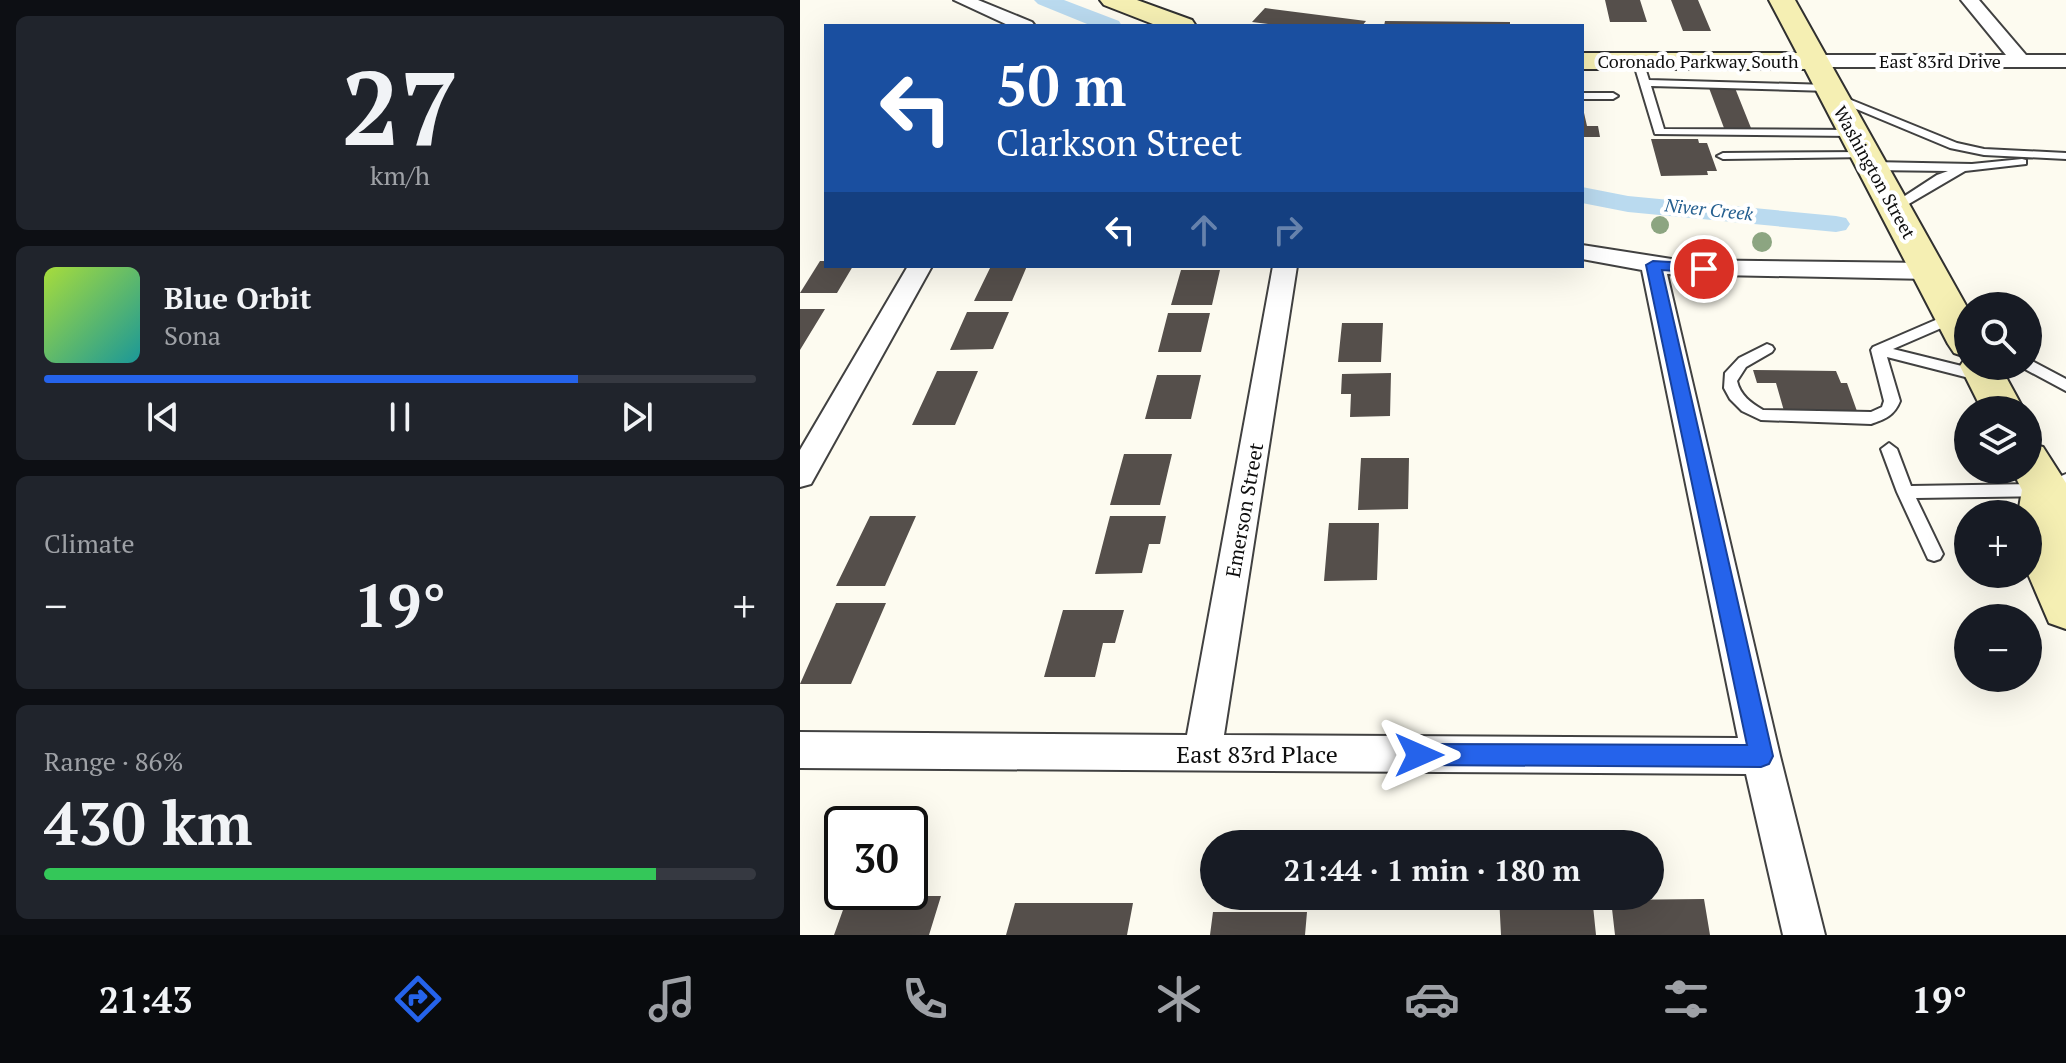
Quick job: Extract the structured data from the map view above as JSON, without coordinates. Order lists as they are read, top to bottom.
{
  "streets": {
    "main road": ["Coronado Parkway South", "Washington Street"],
    "street": ["East 83rd Drive", "Emerson Street", "East 83rd Place"]
  },
  "crossings": [
    ["Coronado Parkway South", "East 83rd Drive"],
    ["Coronado Parkway South", "Washington Street"],
    ["East 83rd Drive", "Washington Street"],
    ["Emerson Street", "East 83rd Place"]
  ],
  "water": ["Niver Creek"],
  "page": {
    "tile": [
      ["27", "km/h"],
      "Climate",
      ["Range · 86%", "430 km"]
    ],
    "turn": ["50 m", "Clarkson Street"],
    "song": ["Blue Orbit", "Sona"],
    "map_buttons": ["+", "−"],
    "heat": ["−", "19°", "+"],
    "limit": "30",
    "trip": "21:44 · 1 min · 180 m",
    "tabs": ["21:43", "19°"]
  }
}
